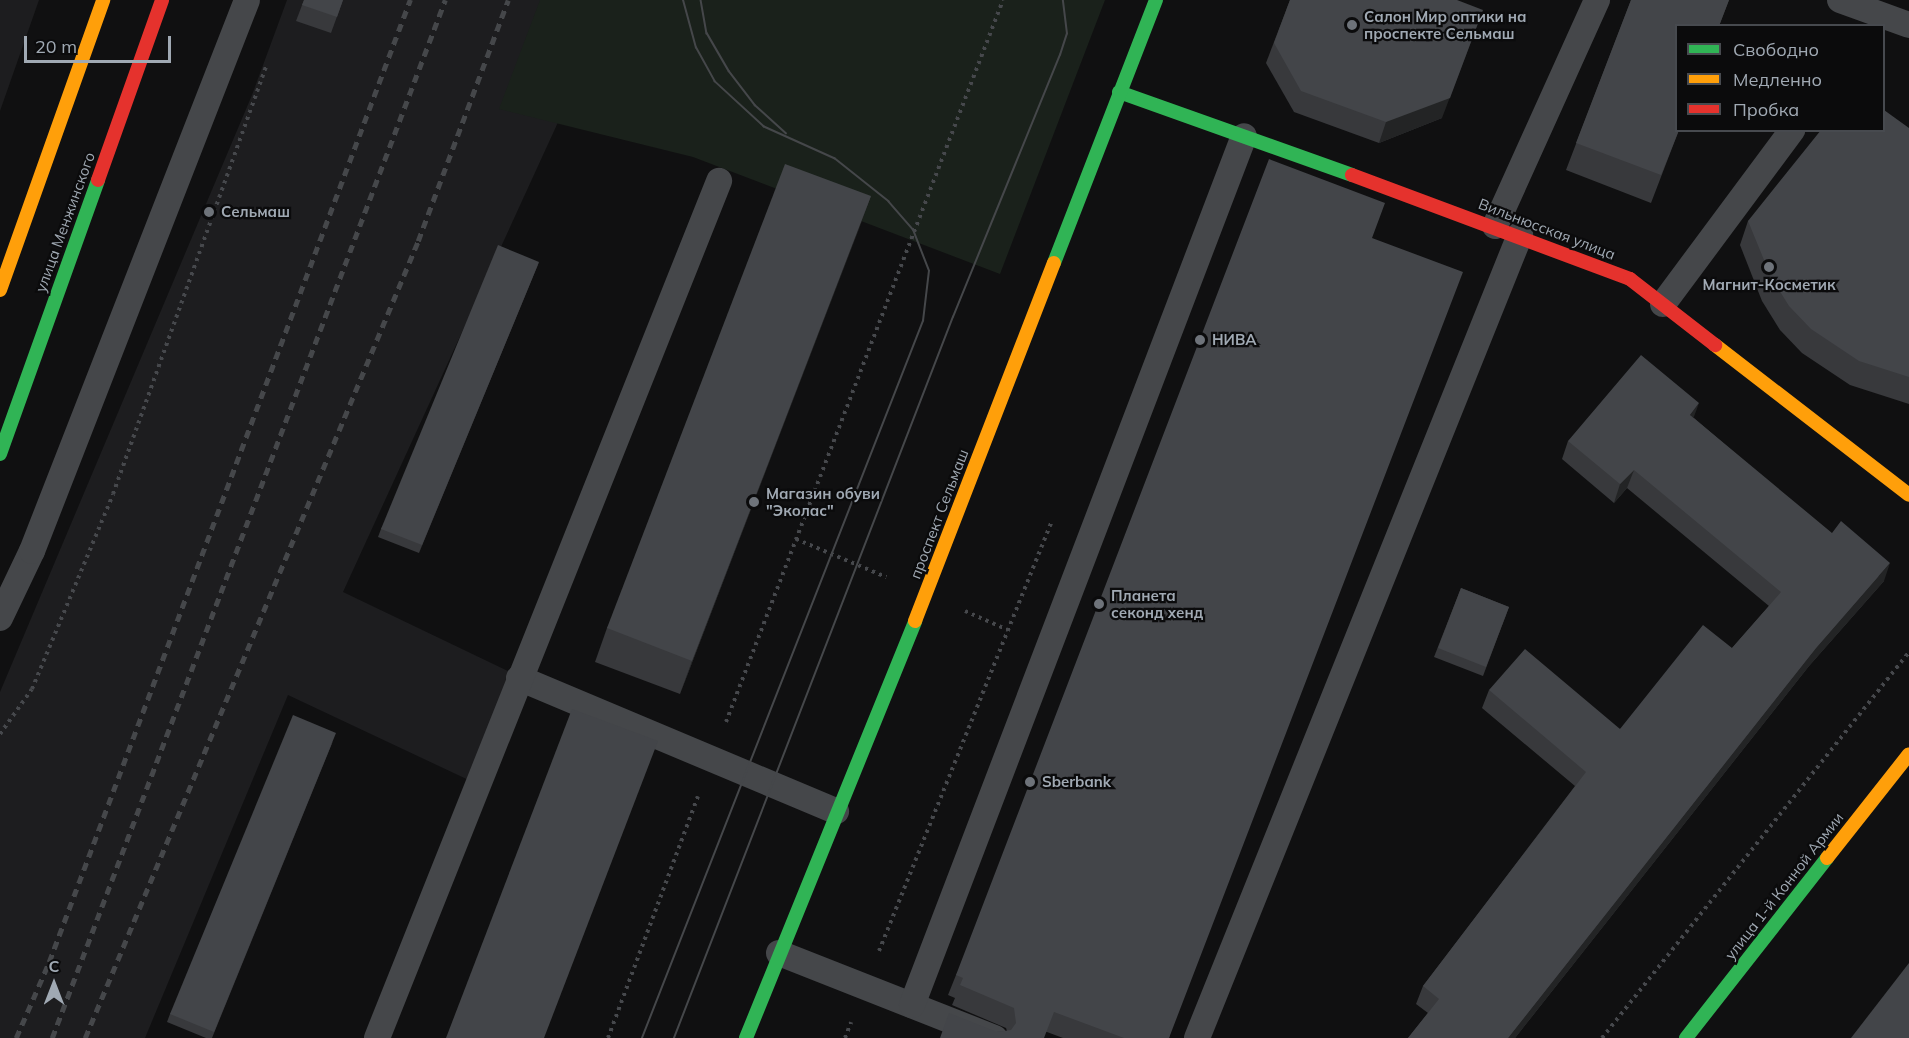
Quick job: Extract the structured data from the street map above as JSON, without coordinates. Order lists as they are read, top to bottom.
{
  "streets": {
    "main road": [
      "улица Менжинского",
      "Вильнюсская улица",
      "проспект Сельмаш",
      "улица 1-й Конной Армии"
    ]
  },
  "crossings": [
    ["Вильнюсская улица", "проспект Сельмаш"]
  ],
  "places": [
    "Салон Мир оптики на проспекте Сельмаш",
    "Сельмаш",
    "Магнит-Косметик",
    "НИВА",
    "Магазин обуви \"Эколас\"",
    "Планета секонд хенд",
    "Sberbank"
  ],
  "legend": ["Свободно", "Медленно", "Пробка"],
  "scale_bar": "20 m",
  "north": "top"
}
